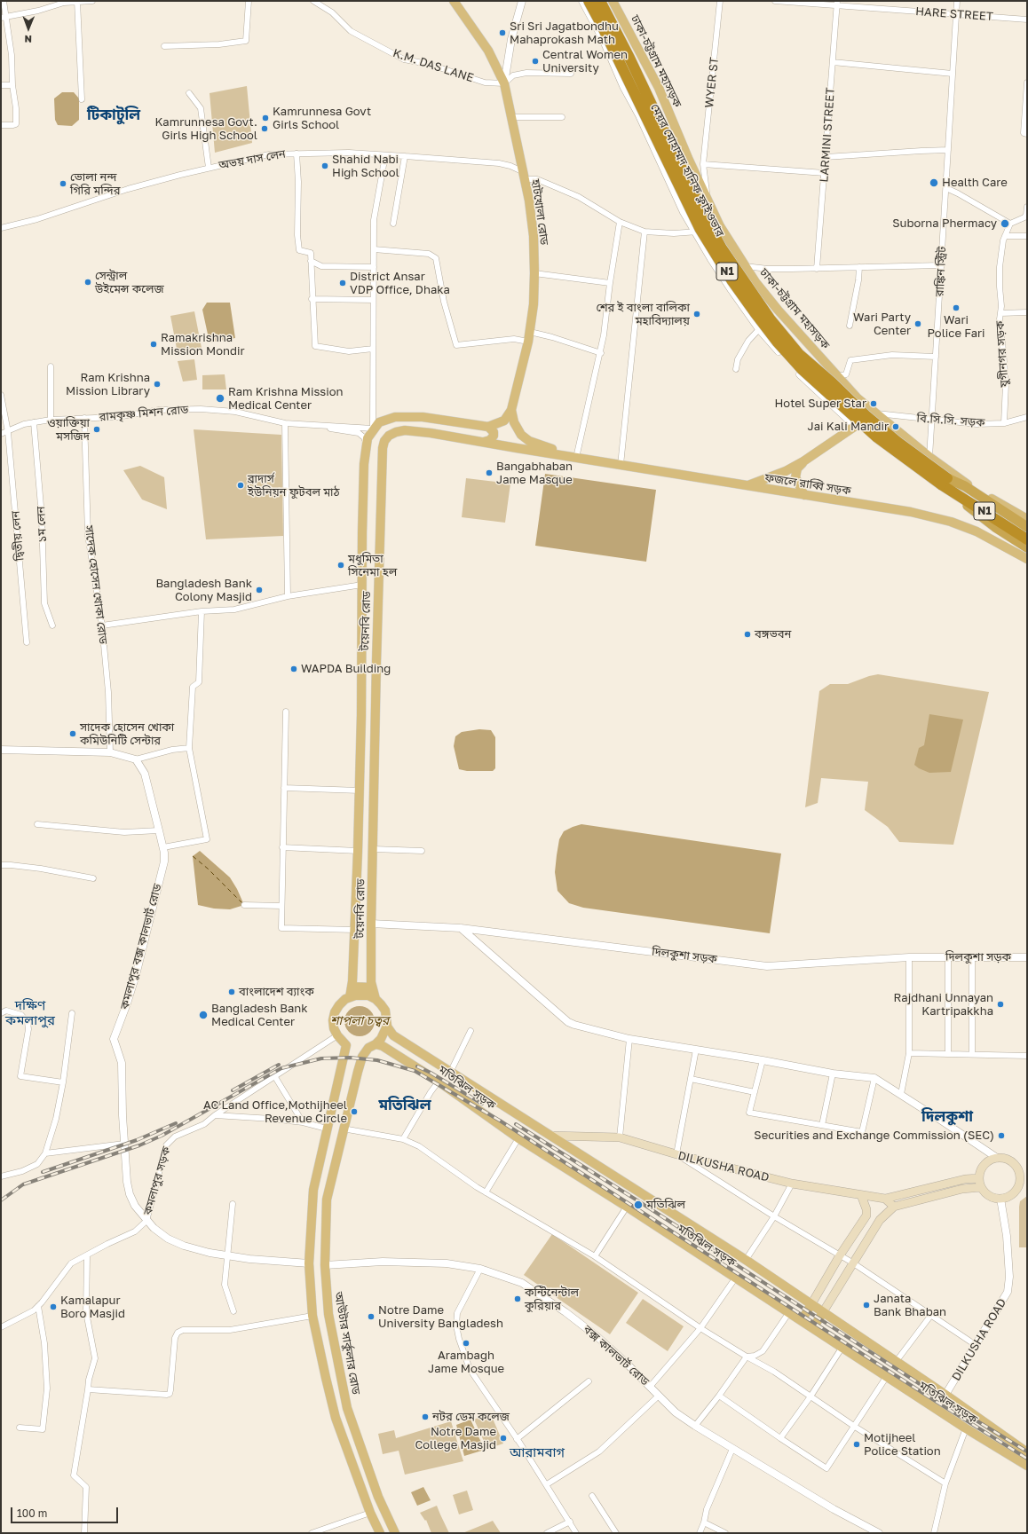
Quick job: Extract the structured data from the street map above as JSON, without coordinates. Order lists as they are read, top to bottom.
{
  "streets": {
    "highway": ["মেয়র মোহাম্মদ হানিফ ফ্লাইওভার", "N1"],
    "main road": [
      "ঢাকা-চট্টগ্রাম মহাসড়ক",
      "হাটখোলা রোড",
      "ফজলে রাব্বি সড়ক",
      "টয়েনবি রোড",
      "মতিঝিল সড়ক",
      "DILKUSHA ROAD",
      "আউটার সার্কুলার রোড"
    ],
    "street": [
      "HARE STREET",
      "K.M. DAS LANE",
      "WYER ST",
      "LARMINI STREET",
      "অভয় দাস লেন",
      "রাঙ্কিন স্ট্রিট",
      "যুগীনগর সড়ক",
      "রামকৃষ্ণ মিশন রোড",
      "বি.সি.সি. সড়ক",
      "১ম লেন",
      "দ্বিতীয় লেন",
      "সাদেক হোসেন খোকা রোড",
      "কমলাপুর বক্স কালভার্ট রোড",
      "দিলকুশা সড়ক",
      "কমলাপুর সড়ক",
      "বক্স কালভার্ট রোড"
    ]
  },
  "crossings": [
    ["HARE STREET", "LARMINI STREET"],
    ["HARE STREET", "রাঙ্কিন স্ট্রিট"],
    ["ঢাকা-চট্টগ্রাম মহাসড়ক", "WYER ST"],
    ["ঢাকা-চট্টগ্রাম মহাসড়ক", "অভয় দাস লেন"],
    ["ঢাকা-চট্টগ্রাম মহাসড়ক", "রাঙ্কিন স্ট্রিট"],
    ["ঢাকা-চট্টগ্রাম মহাসড়ক", "বি.সি.সি. সড়ক"],
    ["K.M. DAS LANE", "হাটখোলা রোড"],
    ["অভয় দাস লেন", "হাটখোলা রোড"],
    ["রাঙ্কিন স্ট্রিট", "বি.সি.সি. সড়ক"],
    ["যুগীনগর সড়ক", "বি.সি.সি. সড়ক"],
    ["রামকৃষ্ণ মিশন রোড", "১ম লেন"],
    ["রামকৃষ্ণ মিশন রোড", "দ্বিতীয় লেন"],
    ["রামকৃষ্ণ মিশন রোড", "সাদেক হোসেন খোকা রোড"],
    ["রামকৃষ্ণ মিশন রোড", "টয়েনবি রোড"],
    ["ফজলে রাব্বি সড়ক", "টয়েনবি রোড"],
    ["টয়েনবি রোড", "দিলকুশা সড়ক"],
    ["কমলাপুর বক্স কালভার্ট রোড", "কমলাপুর সড়ক"],
    ["মতিঝিল সড়ক", "DILKUSHA ROAD"],
    ["মতিঝিল সড়ক", "আউটার সার্কুলার রোড"],
    ["আউটার সার্কুলার রোড", "বক্স কালভার্ট রোড"]
  ],
  "districts": [
    "টিকাটুলি",
    "দক্ষিণ কমলাপুর",
    "মতিঝিল",
    "দিলকুশা",
    "আরামবাগ"
  ],
  "water": ["শাপলা চত্বর"],
  "places": [
    "Sri Sri Jagatbondhu Mahaprokash Math",
    "Central Women University",
    "Kamrunnesa Govt Girls School",
    "Kamrunnesa Govt. Girls High School",
    "Shahid Nabi High School",
    "Health Care",
    "ভোলা নন্দ গিরি মন্দির",
    "Suborna Phermacy",
    "সেন্ট্রাল উইমেন্স কলেজ",
    "District Ansar VDP Office, Dhaka",
    "Wari Police Fari",
    "শের ই বাংলা বালিকা মহাবিদ্যালয়",
    "Wari Party Center",
    "Ramakrishna Mission Mondir",
    "Ram Krishna Mission Library",
    "Ram Krishna Mission Medical Center",
    "Hotel Super Star",
    "Jai Kali Mandir",
    "ওয়াক্তিয়া মসজিদ",
    "Bangabhaban Jame Masque",
    "ব্রাদার্স ইউনিয়ন ফুটবল মাঠ",
    "মধুমিতা সিনেমা হল",
    "Bangladesh Bank Colony Masjid",
    "বঙ্গভবন",
    "WAPDA Building",
    "সাদেক হোসেন খোকা কমিউনিটি সেন্টার",
    "বাংলাদেশ ব্যাংক",
    "Rajdhani Unnayan Kartripakkha",
    "Bangladesh Bank Medical Center",
    "AC Land Office,Mothijheel Revenue Circle",
    "Securities and Exchange Commission (SEC)",
    "মতিঝিল",
    "কন্টিনেন্টাল কুরিয়ার",
    "Janata Bank Bhaban",
    "Kamalapur Boro Masjid",
    "Notre Dame University Bangladesh",
    "Arambagh Jame Mosque",
    "নটর ডেম কলেজ",
    "Notre Dame College Masjid",
    "Motijheel Police Station"
  ],
  "scale_bar": "100 m",
  "north": "bottom"
}
